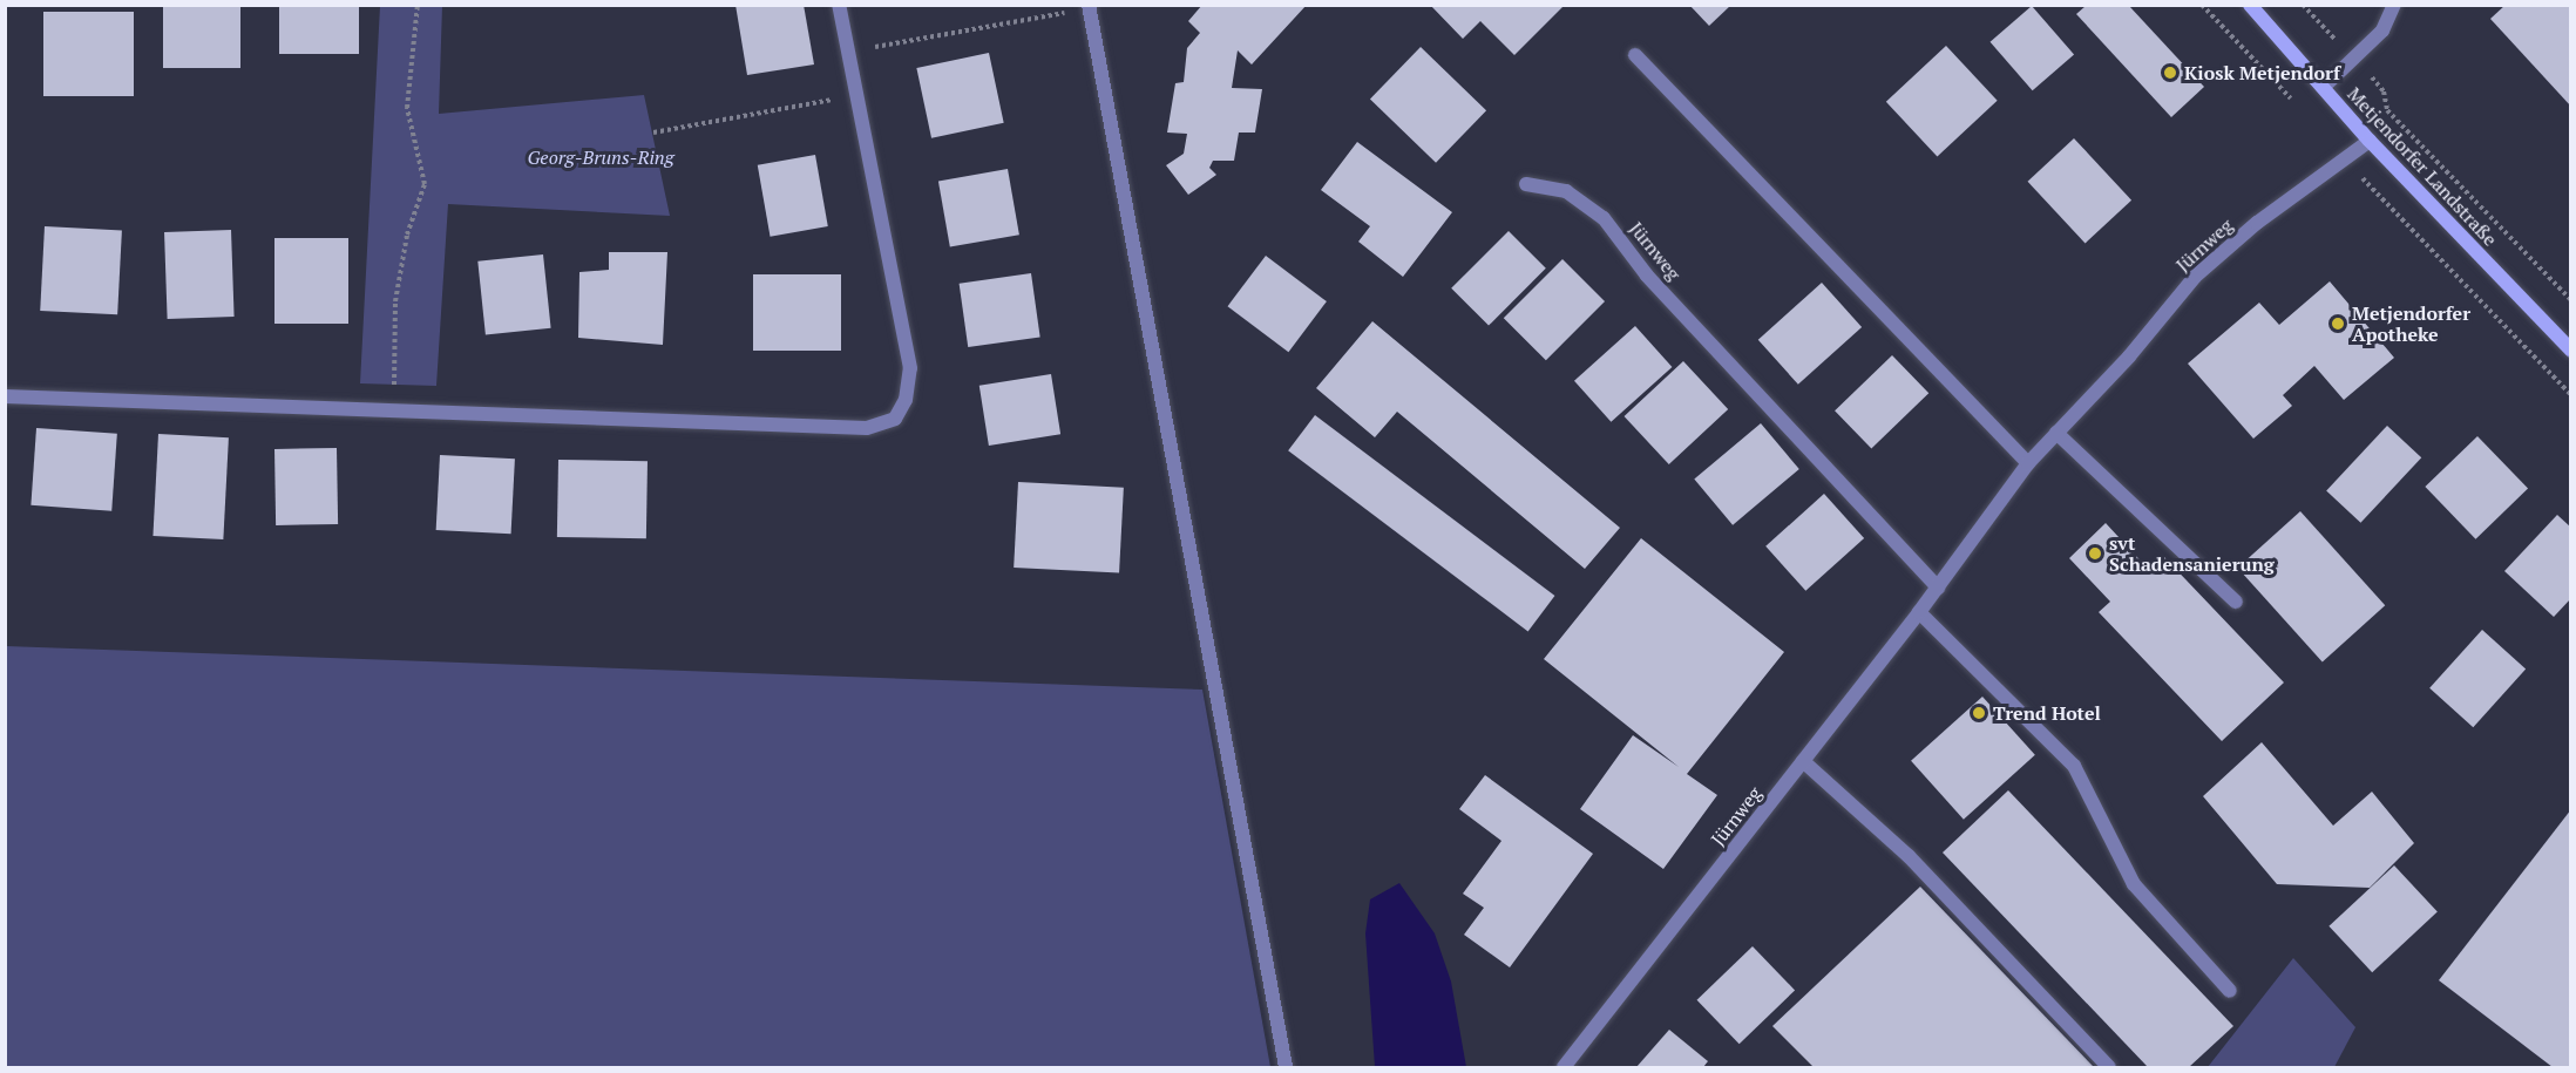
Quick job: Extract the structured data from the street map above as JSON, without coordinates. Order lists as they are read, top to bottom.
{
  "streets": {
    "main road": ["Metjendorfer Landstraße"],
    "street": ["Jürnweg"]
  },
  "crossings": [
    ["Metjendorfer Landstraße", "Jürnweg"]
  ],
  "parks": ["Georg-Bruns-Ring"],
  "places": [
    "Kiosk Metjendorf",
    "Metjendorfer Apotheke",
    "svt Schadensanierung",
    "Trend Hotel"
  ]
}
